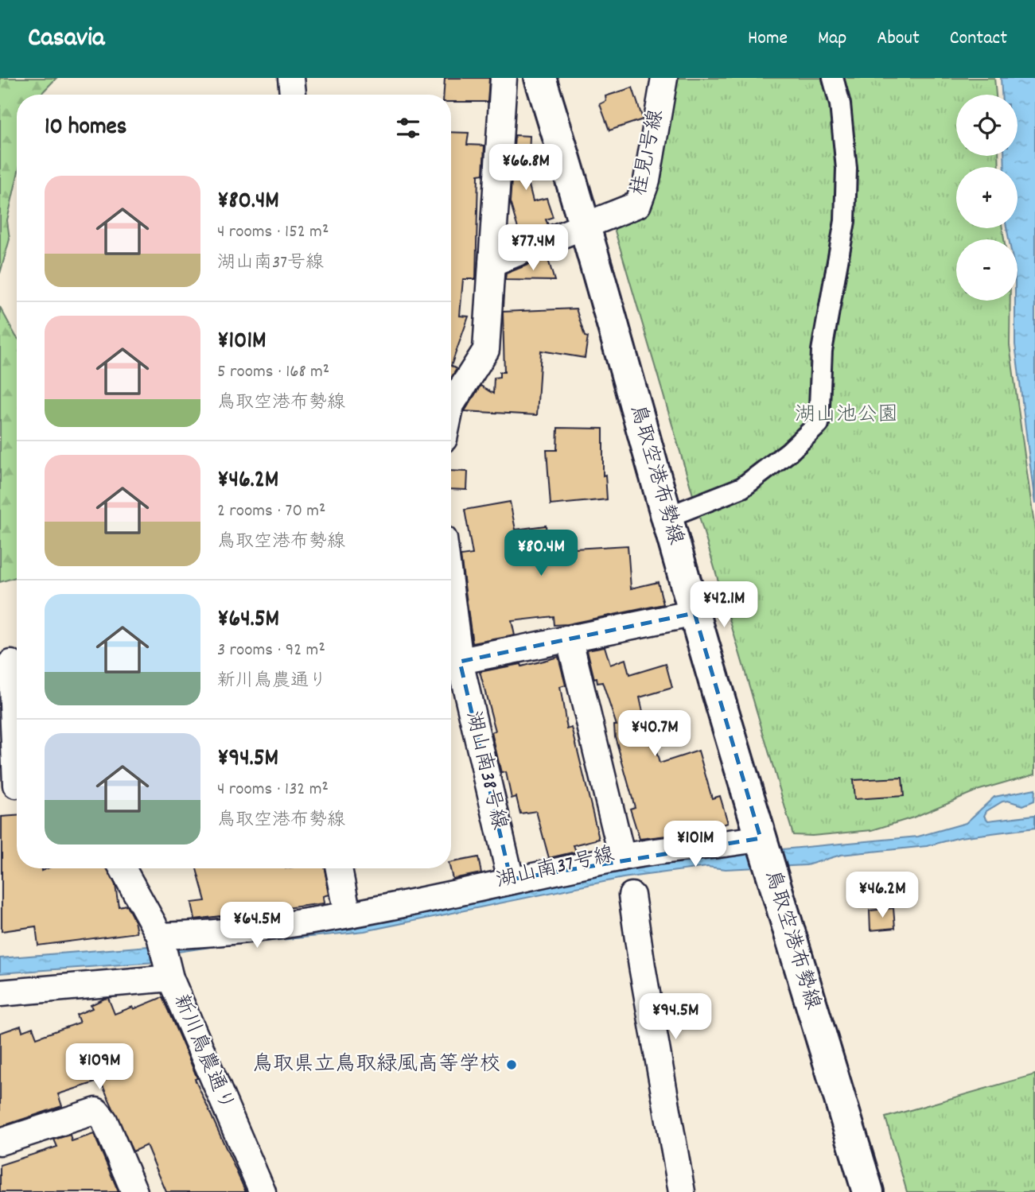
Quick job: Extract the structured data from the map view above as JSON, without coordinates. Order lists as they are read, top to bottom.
{
  "streets": {
    "main road": ["鳥取空港布勢線"],
    "street": [
      "桂見1号線",
      "湖山南38号線",
      "湖山南37号線",
      "新川鳥農通り"
    ]
  },
  "crossings": [
    ["桂見1号線", "鳥取空港布勢線"],
    ["湖山南38号線", "湖山南37号線"]
  ],
  "parks": ["湖山池公園"],
  "places": ["鳥取県立鳥取緑風高等学校"],
  "page": {
    "header": "Casavia",
    "nav": [
      "Home",
      "Map",
      "About",
      "Contact"
    ],
    "map_buttons": ["+", "−"],
    "heading": "10 homes",
    "price": [
      "¥66.8M",
      "¥77.4M",
      "¥80.4M",
      "¥42.1M",
      "¥40.7M",
      "¥101M",
      "¥46.2M",
      "¥64.5M",
      "¥94.5M",
      "¥109M"
    ],
    "list": [
      {
        "name": "¥80.4M",
        "note": "4 rooms · 152 m² · 湖山南37号線"
      },
      {
        "name": "¥101M",
        "note": "5 rooms · 168 m² · 鳥取空港布勢線"
      },
      {
        "name": "¥46.2M",
        "note": "2 rooms · 70 m² · 鳥取空港布勢線"
      },
      {
        "name": "¥64.5M",
        "note": "3 rooms · 92 m² · 新川鳥農通り"
      },
      {
        "name": "¥94.5M",
        "note": "4 rooms · 132 m² · 鳥取空港布勢線"
      }
    ]
  }
}
